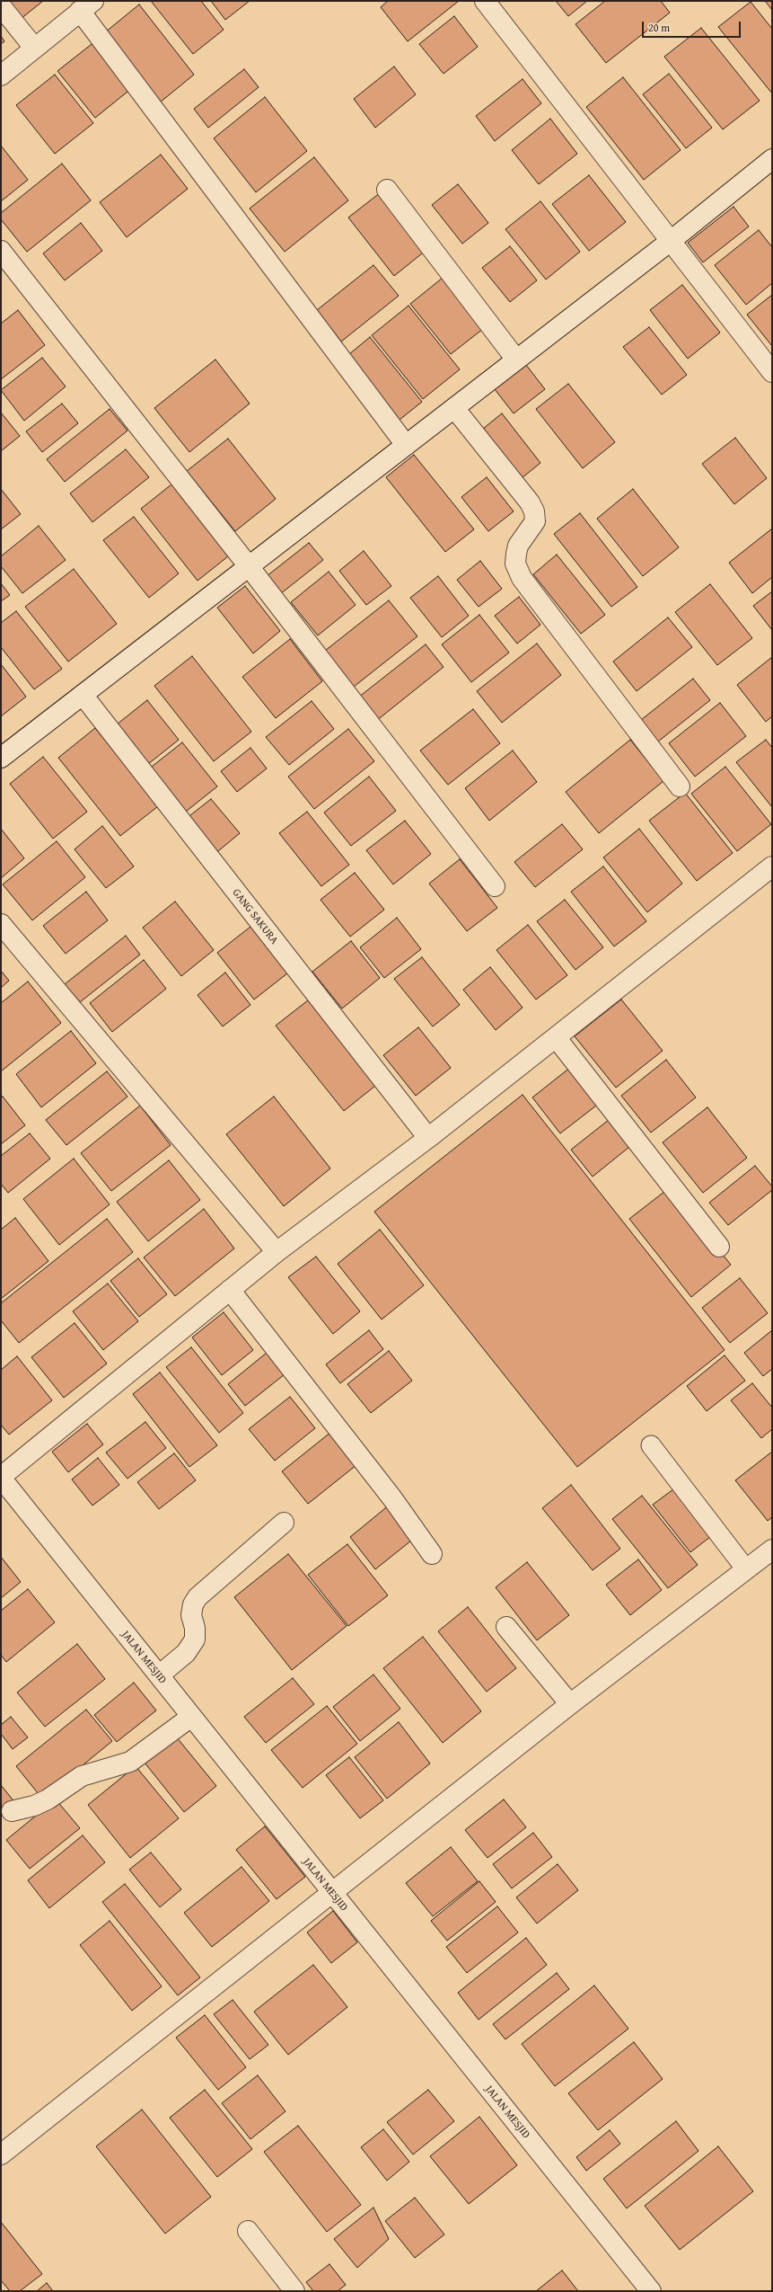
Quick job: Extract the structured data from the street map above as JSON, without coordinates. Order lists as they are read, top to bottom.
{
  "streets": {
    "street": ["GANG SAKURA", "JALAN MESJID"]
  },
  "scale_bar": "20 m"
}
